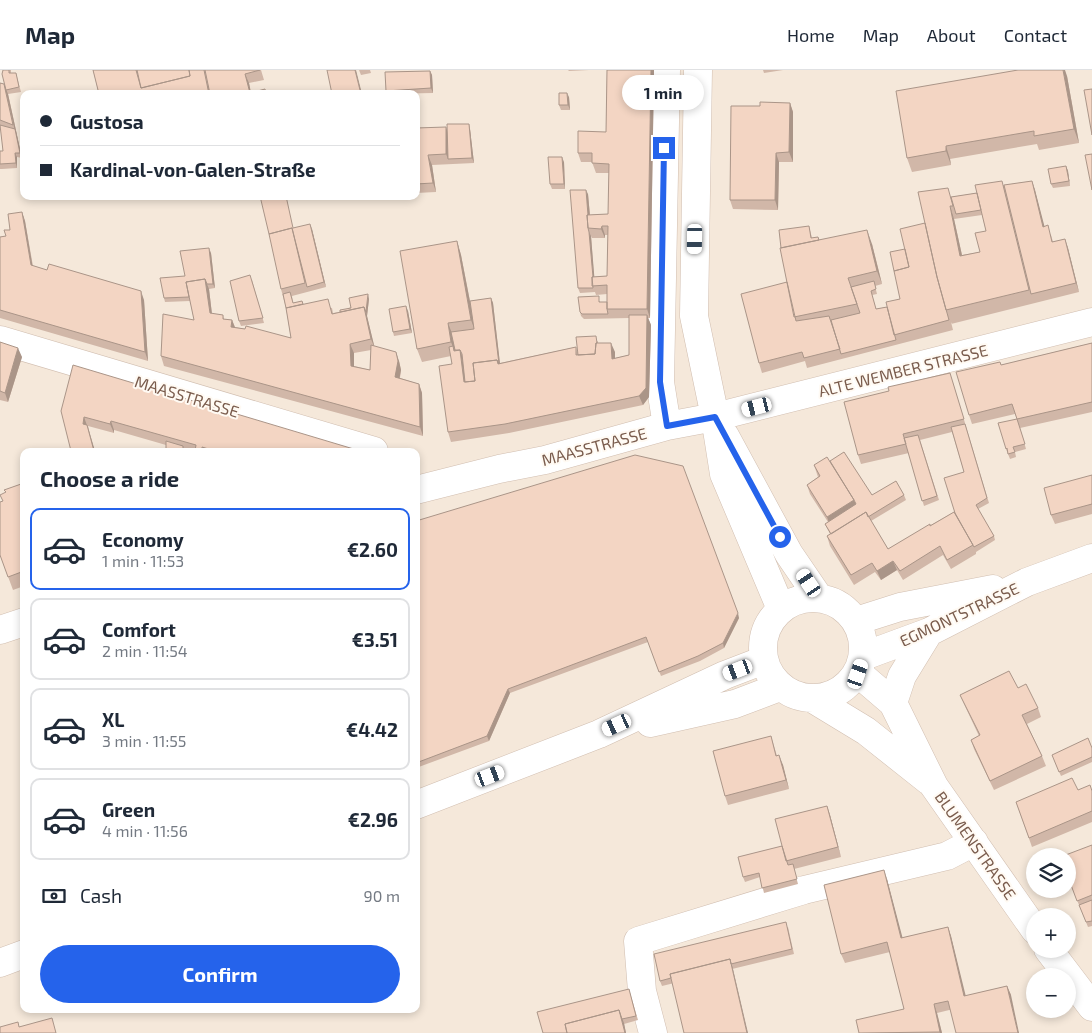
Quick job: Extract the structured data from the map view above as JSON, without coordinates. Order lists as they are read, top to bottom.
{
  "streets": {
    "street": [
      "ALTE WEMBER STRASSE",
      "MAASSTRASSE",
      "EGMONTSTRASSE",
      "BLUMENSTRASSE"
    ]
  },
  "crossings": [
    ["ALTE WEMBER STRASSE", "MAASSTRASSE"],
    ["EGMONTSTRASSE", "BLUMENSTRASSE"]
  ],
  "page": {
    "header": "Map",
    "nav": [
      "Home",
      "Map",
      "About",
      "Contact"
    ],
    "bubble": "1 min",
    "banner": ["Gustosa", "Kardinal-von-Galen-Straße"],
    "heading": "Choose a ride",
    "list": [
      {
        "name": "Economy",
        "note": "1 min · 11:53",
        "value": "€2.60"
      },
      {
        "name": "Comfort",
        "note": "2 min · 11:54",
        "value": "€3.51"
      },
      {
        "name": "XL",
        "note": "3 min · 11:55",
        "value": "€4.42"
      },
      {
        "name": "Green",
        "note": "4 min · 11:56",
        "value": "€2.96"
      }
    ],
    "map_buttons": ["+", "−"],
    "pay": ["Cash", "90 m"],
    "buttons": "Confirm"
  }
}
